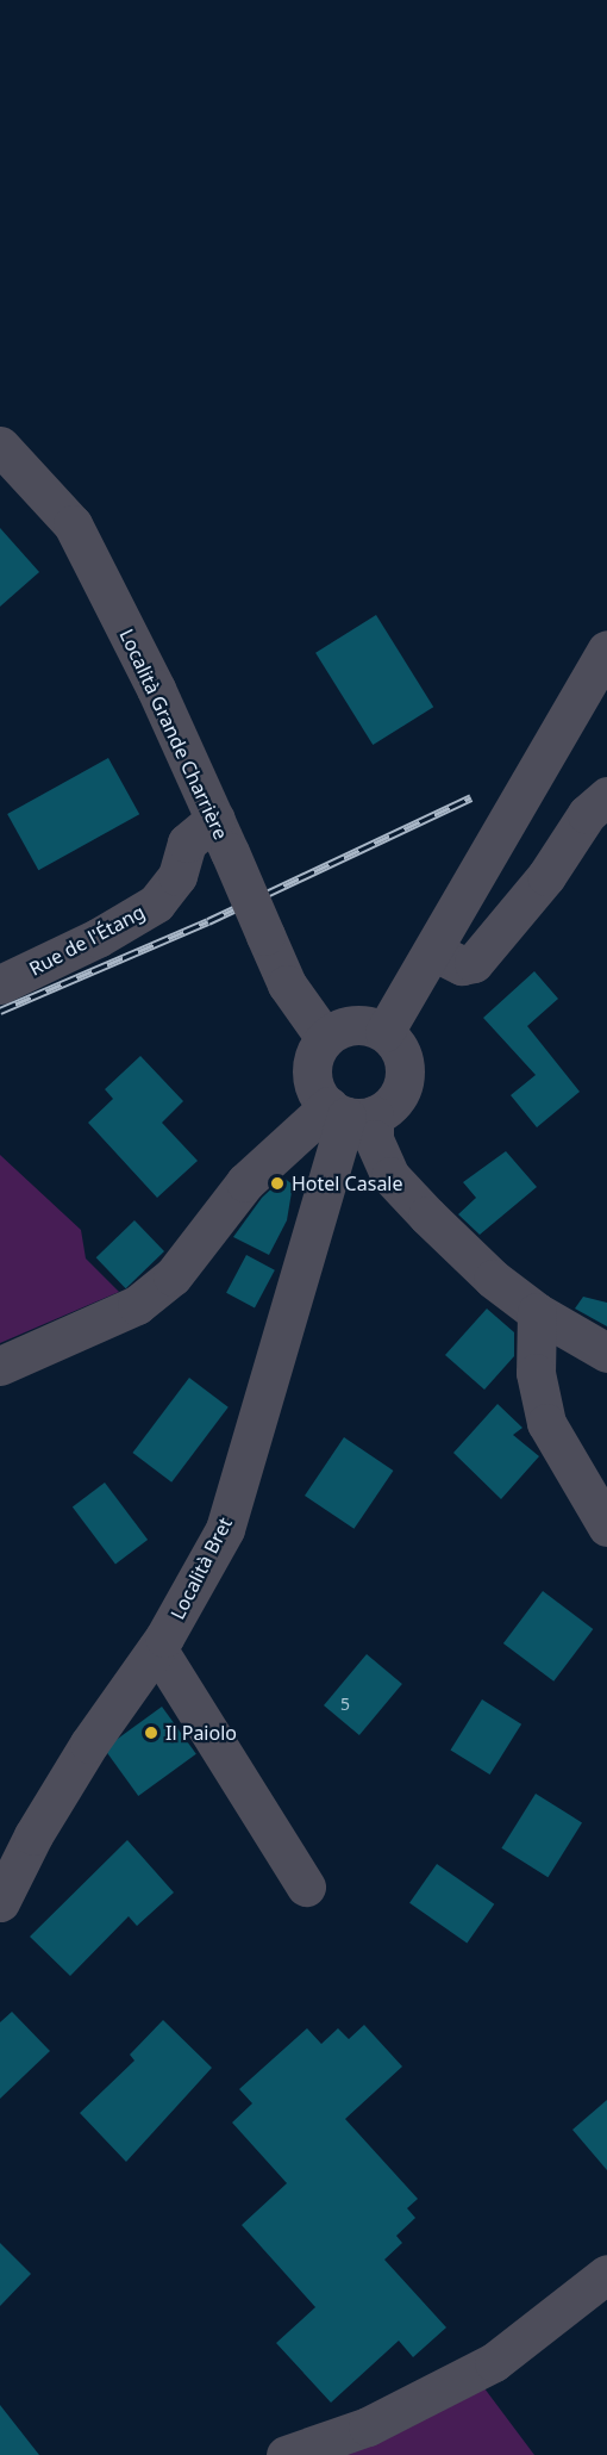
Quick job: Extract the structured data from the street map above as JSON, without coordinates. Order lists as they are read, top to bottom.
{
  "streets": {
    "street": ["Località Grande Charrière", "Rue de l'Étang", "Località Bret"]
  },
  "crossings": [
    ["Località Grande Charrière", "Rue de l'Étang"],
    ["Località Grande Charrière", "Località Bret"]
  ],
  "places": ["Hotel Casale", "Il Paiolo"],
  "house_numbers": ["5"]
}
